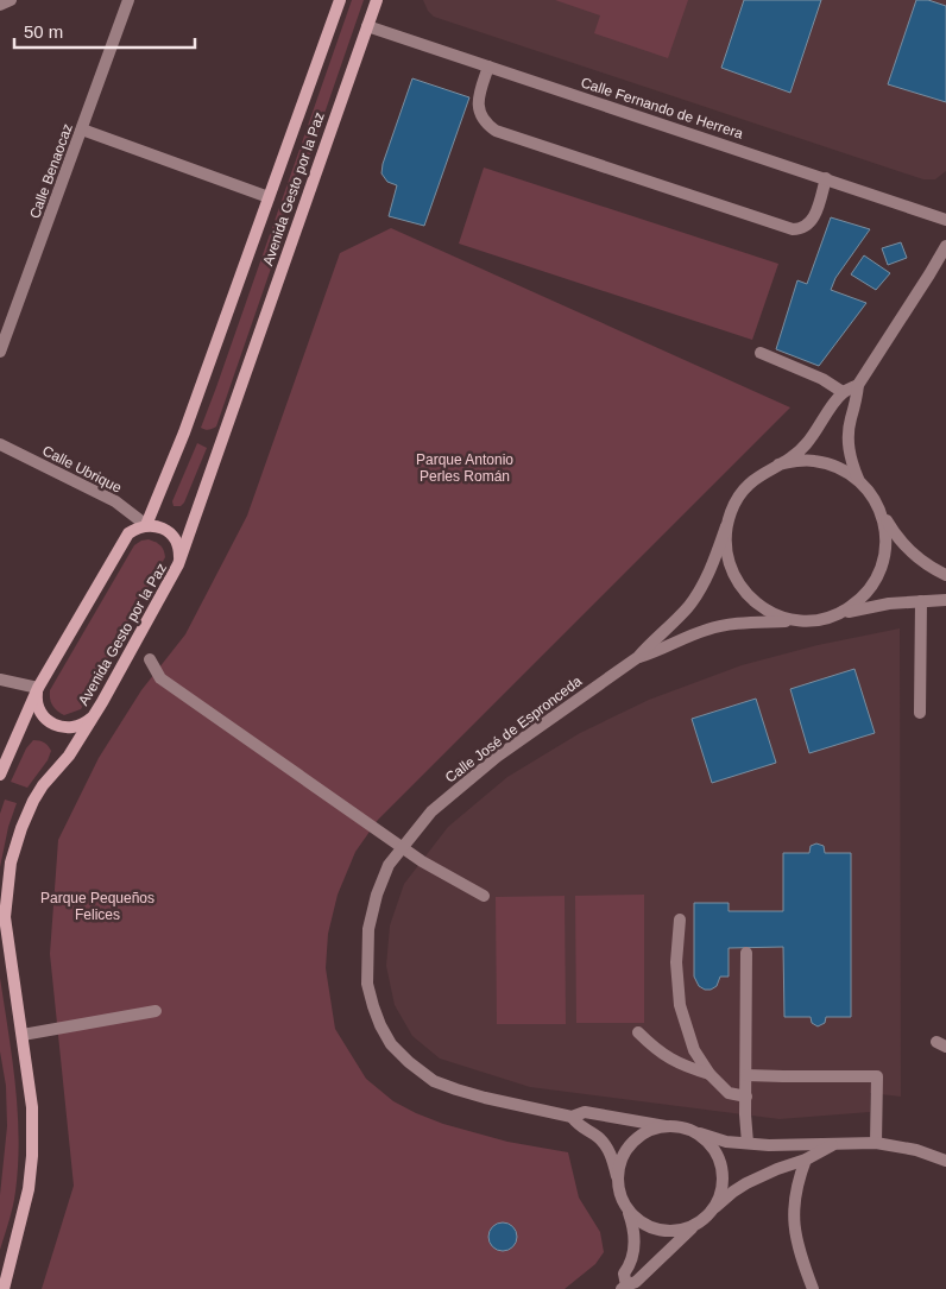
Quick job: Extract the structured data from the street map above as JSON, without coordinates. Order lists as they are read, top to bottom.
{
  "streets": {
    "main road": ["Avenida Gesto por la Paz"],
    "street": [
      "Calle Fernando de Herrera",
      "Calle Benaocaz",
      "Calle Ubrique",
      "Calle José de Espronceda"
    ]
  },
  "crossings": [
    ["Calle Fernando de Herrera", "Avenida Gesto por la Paz"],
    ["Avenida Gesto por la Paz", "Calle Ubrique"]
  ],
  "parks": ["Parque Antonio Perles Román", "Parque Pequeños Felices"],
  "scale_bar": "50 m"
}
